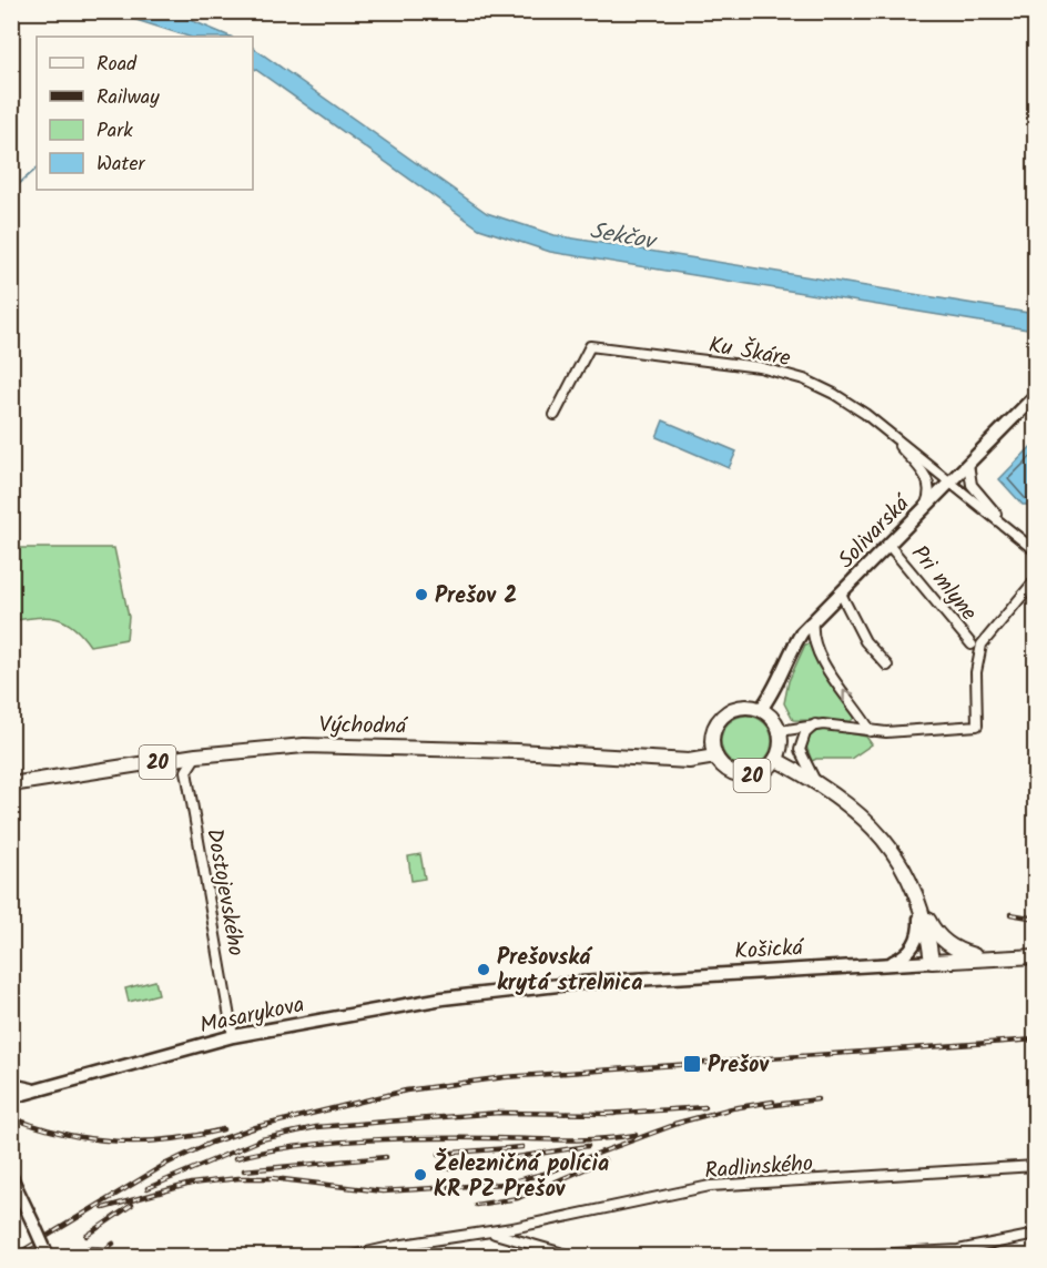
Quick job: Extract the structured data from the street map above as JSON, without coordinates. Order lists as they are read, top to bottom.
{
  "streets": {
    "main road": ["Východná", "20", "Košická"],
    "street": [
      "Ku Škáre",
      "Solivarská",
      "Pri mlyne",
      "Dostojevského",
      "Masarykova",
      "Radlinského"
    ]
  },
  "crossings": [
    ["Ku Škáre", "Solivarská"],
    ["Solivarská", "Pri mlyne"],
    ["Solivarská", "Východná"],
    ["Solivarská", "20"],
    ["Východná", "20"],
    ["20", "Košická"],
    ["Dostojevského", "Masarykova"],
    ["Košická", "Masarykova"]
  ],
  "water": ["Sekčov"],
  "places": {
    "other": ["Prešov 2", "Prešovská krytá strelnica", "Železničná polícia KR PZ Prešov"],
    "transit": ["Prešov"]
  },
  "legend": [
    "Road",
    "Railway",
    "Park",
    "Water"
  ]
}
